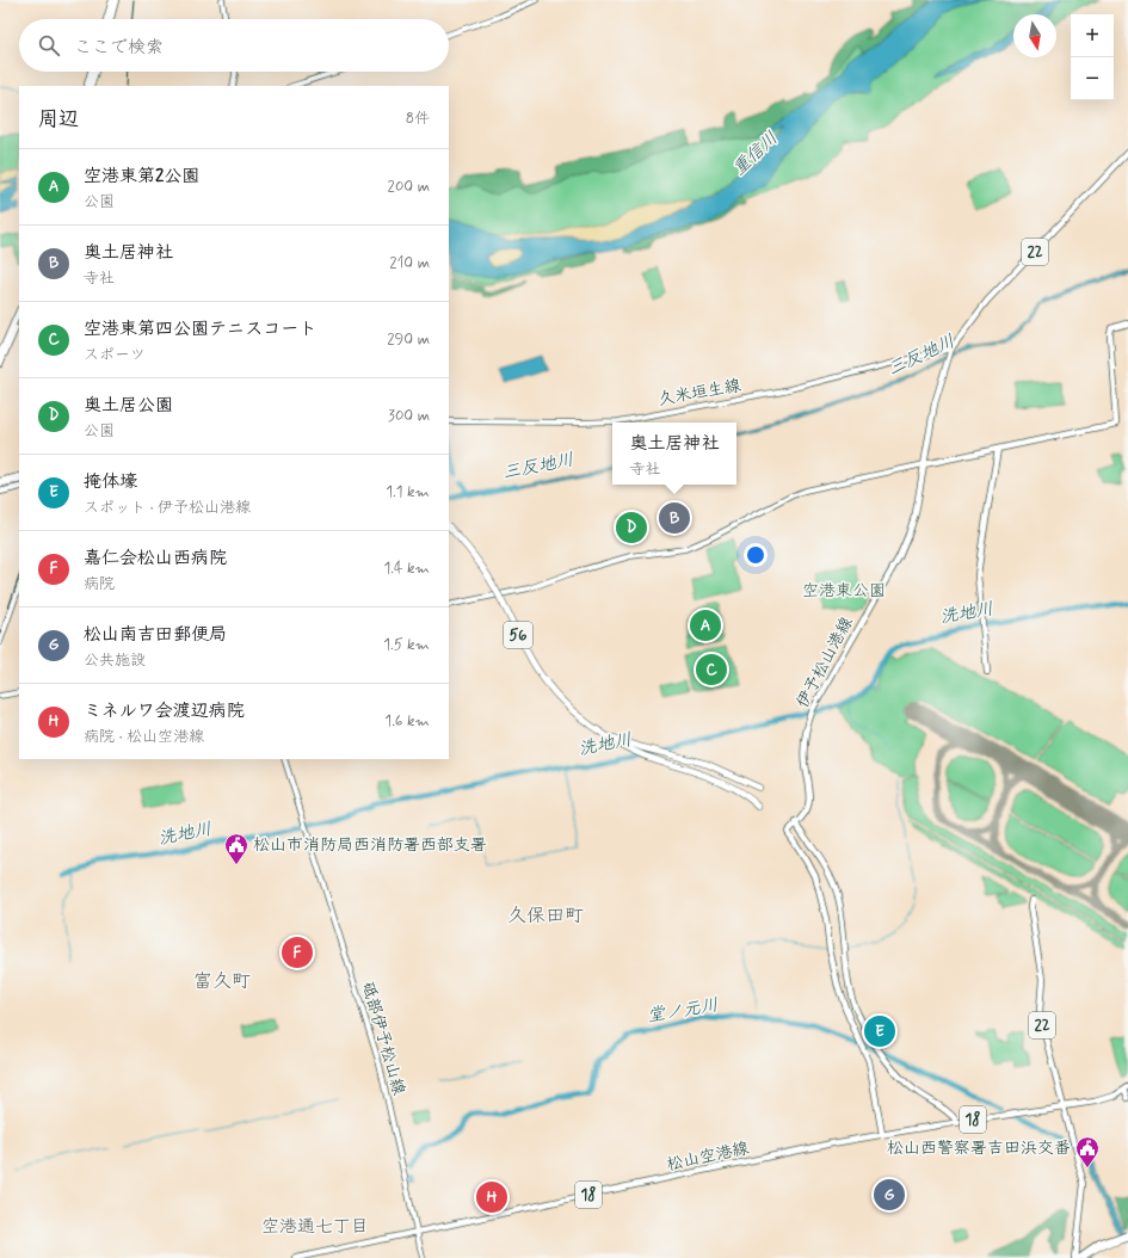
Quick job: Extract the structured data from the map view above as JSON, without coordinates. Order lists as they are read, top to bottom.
{
  "streets": {
    "highway": ["56"],
    "main road": [
      "22",
      "久米垣生線",
      "伊予松山港線",
      "砥部伊予松山線",
      "18",
      "松山空港線"
    ]
  },
  "crossings": [
    ["22", "松山空港線"],
    ["久米垣生線", "伊予松山港線"],
    ["伊予松山港線", "松山空港線"],
    ["砥部伊予松山線", "松山空港線"]
  ],
  "districts": ["久保田町", "富久町", "空港通七丁目"],
  "water": [
    "重信川",
    "三反地川",
    "洗地川",
    "堂ノ元川"
  ],
  "parks": ["空港東公園"],
  "places": {
    "public building": ["松山市消防局西消防署西部支署", "松山西警察署吉田浜交番"]
  },
  "north": "bottom",
  "page": {
    "map_buttons": ["+", "−"],
    "search": "ここで検索",
    "heading": ["周辺", "8件"],
    "list": [
      {
        "mark": "A",
        "name": "空港東第2公園",
        "note": "公園",
        "value": "200 m"
      },
      {
        "mark": "B",
        "name": "奥土居神社",
        "note": "寺社",
        "value": "210 m"
      },
      {
        "mark": "C",
        "name": "空港東第四公園テニスコート",
        "note": "スポーツ",
        "value": "290 m"
      },
      {
        "mark": "D",
        "name": "奥土居公園",
        "note": "公園",
        "value": "300 m"
      },
      {
        "mark": "E",
        "name": "掩体壕",
        "note": "スポット · 伊予松山港線",
        "value": "1.1 km"
      },
      {
        "mark": "F",
        "name": "嘉仁会松山西病院",
        "note": "病院",
        "value": "1.4 km"
      },
      {
        "mark": "G",
        "name": "松山南吉田郵便局",
        "note": "公共施設",
        "value": "1.5 km"
      },
      {
        "mark": "H",
        "name": "ミネルワ会渡辺病院",
        "note": "病院 · 松山空港線",
        "value": "1.6 km"
      }
    ],
    "popup": ["奥土居神社", "寺社"],
    "pins": [
      "B",
      "D",
      "A",
      "C",
      "F",
      "E",
      "G",
      "H"
    ]
  }
}
